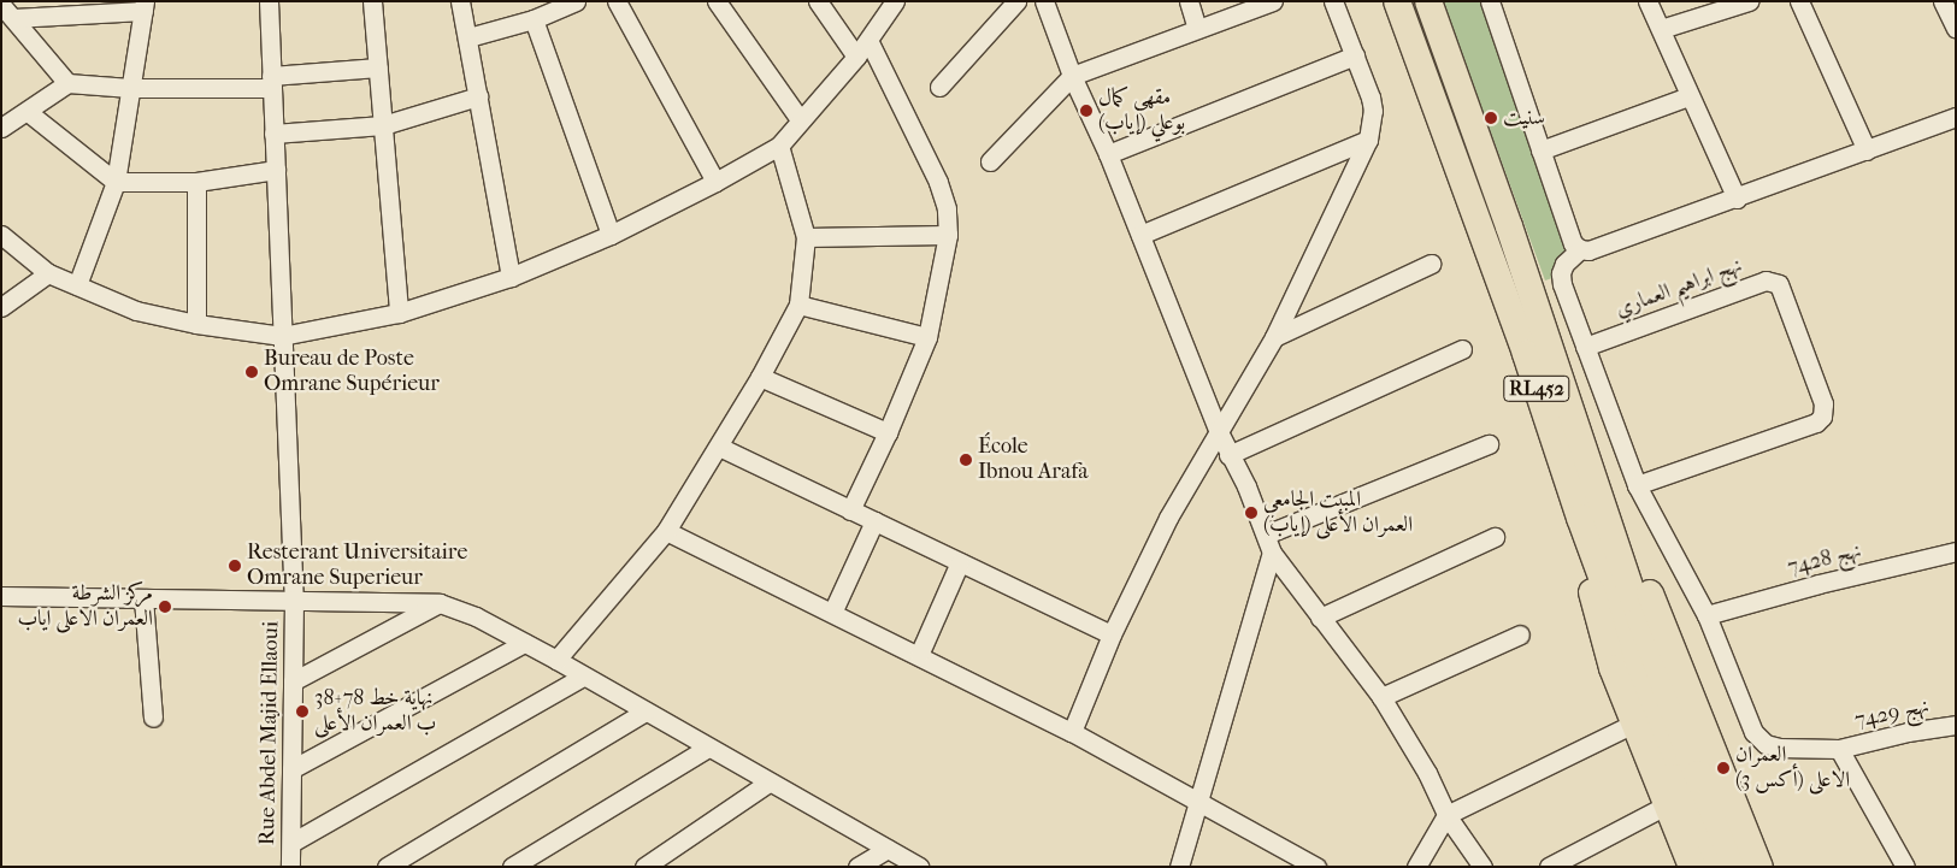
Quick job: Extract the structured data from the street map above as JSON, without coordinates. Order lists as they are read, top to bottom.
{
  "streets": {
    "highway": ["RL452"],
    "street": [
      "نهج ابراهيم العماري",
      "نهج 7428",
      "نهج 7429",
      "Rue Abdel Majid Ellaoui"
    ]
  },
  "crossings": [
    ["نهج 7428", "نهج 7429"]
  ],
  "places": [
    "مقهى كمال بوعلي (إياب)",
    "سنيت",
    "Bureau de Poste Omrane Supérieur",
    "École Ibnou Arafa",
    "المبيت الجامعي العمران الأعلى (إياب)",
    "Resterant Universitaire Omrane Superieur",
    "مركز الشرطة العمران الاعلى اياب",
    "نهاية خط 78+38 ب العمران الأعلى",
    "العمران الاعلى (أكس 3)"
  ]
}
